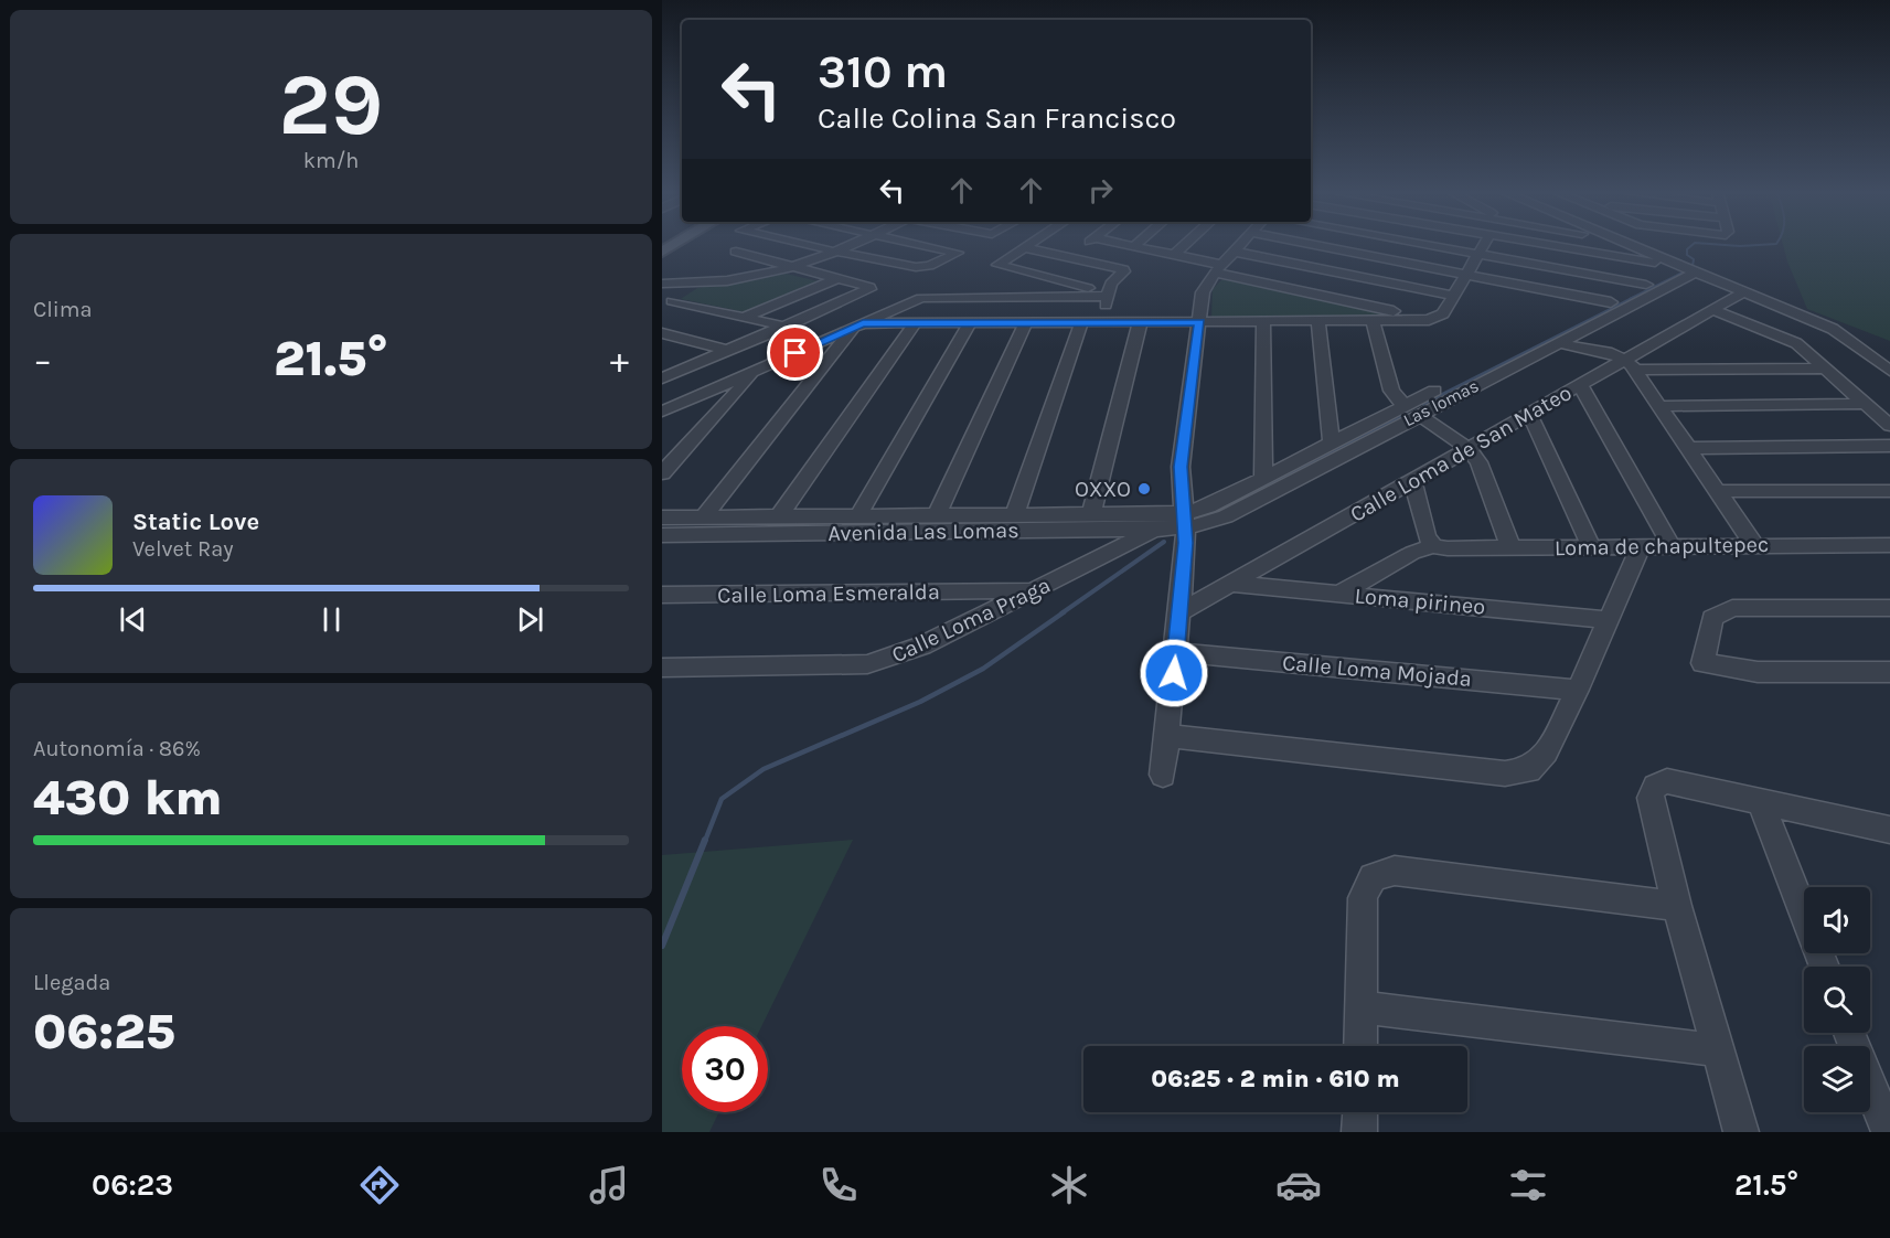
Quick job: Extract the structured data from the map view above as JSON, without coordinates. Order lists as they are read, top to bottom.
{
  "streets": {
    "street": [
      "Las lomas",
      "Calle Loma de San Mateo",
      "Avenida Las Lomas",
      "Loma de chapultepec",
      "Calle Loma Esmeralda",
      "Loma pirineo",
      "Calle Loma Praga",
      "Calle Loma Mojada"
    ]
  },
  "crossings": [
    ["Las lomas", "Avenida Las Lomas"],
    ["Las lomas", "Calle Loma Praga"],
    ["Calle Loma de San Mateo", "Loma pirineo"],
    ["Avenida Las Lomas", "Calle Loma Praga"],
    ["Calle Loma Esmeralda", "Calle Loma Praga"]
  ],
  "places": ["OXXO"],
  "page": {
    "tile": [
      ["29", "km/h"],
      "Clima",
      ["Autonomía · 86%", "430 km"],
      ["Llegada", "06:25"]
    ],
    "turn": ["310 m", "Calle Colina San Francisco"],
    "heat": ["−", "21.5°", "+"],
    "song": ["Static Love", "Velvet Ray"],
    "limit": "30",
    "trip": "06:25 · 2 min · 610 m",
    "tabs": ["06:23", "21.5°"]
  }
}
